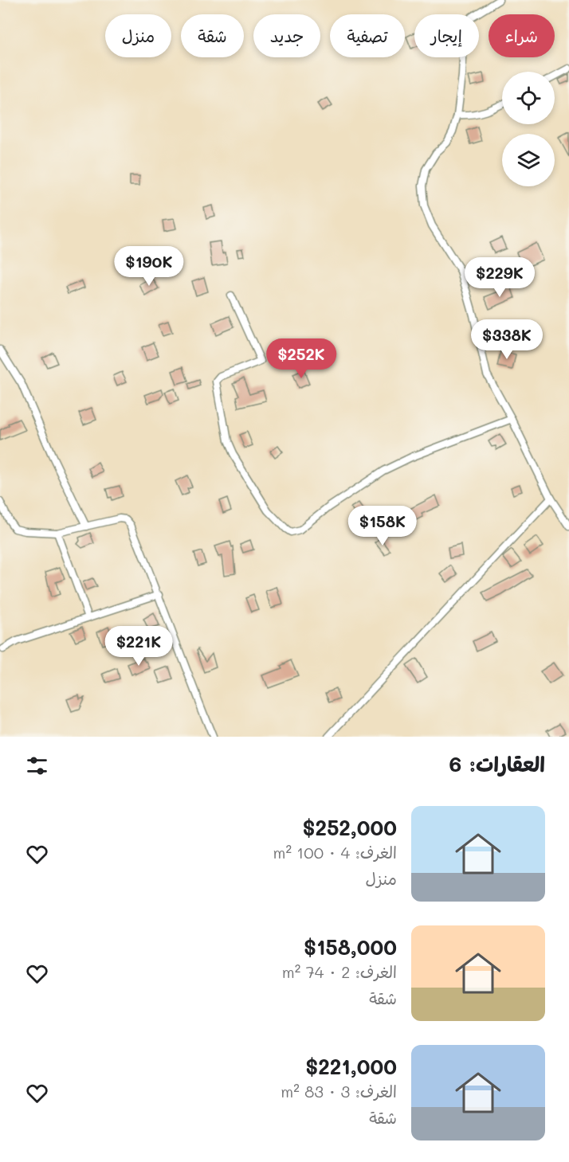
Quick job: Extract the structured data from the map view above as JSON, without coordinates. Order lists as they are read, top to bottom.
{
  "page": {
    "chip": [
      "شراء",
      "إيجار",
      "تصفية",
      "جديد",
      "شقة",
      "منزل"
    ],
    "price": [
      "$190K",
      "$229K",
      "$338K",
      "$252K",
      "$158K",
      "$221K"
    ],
    "heading": "العقارات: 6",
    "list": [
      {
        "name": "$252,000",
        "note": "الغرف: 4 · 100 m² · منزل"
      },
      {
        "name": "$158,000",
        "note": "الغرف: 2 · 74 m² · شقة"
      },
      {
        "name": "$221,000",
        "note": "الغرف: 3 · 83 m² · شقة"
      }
    ]
  }
}
